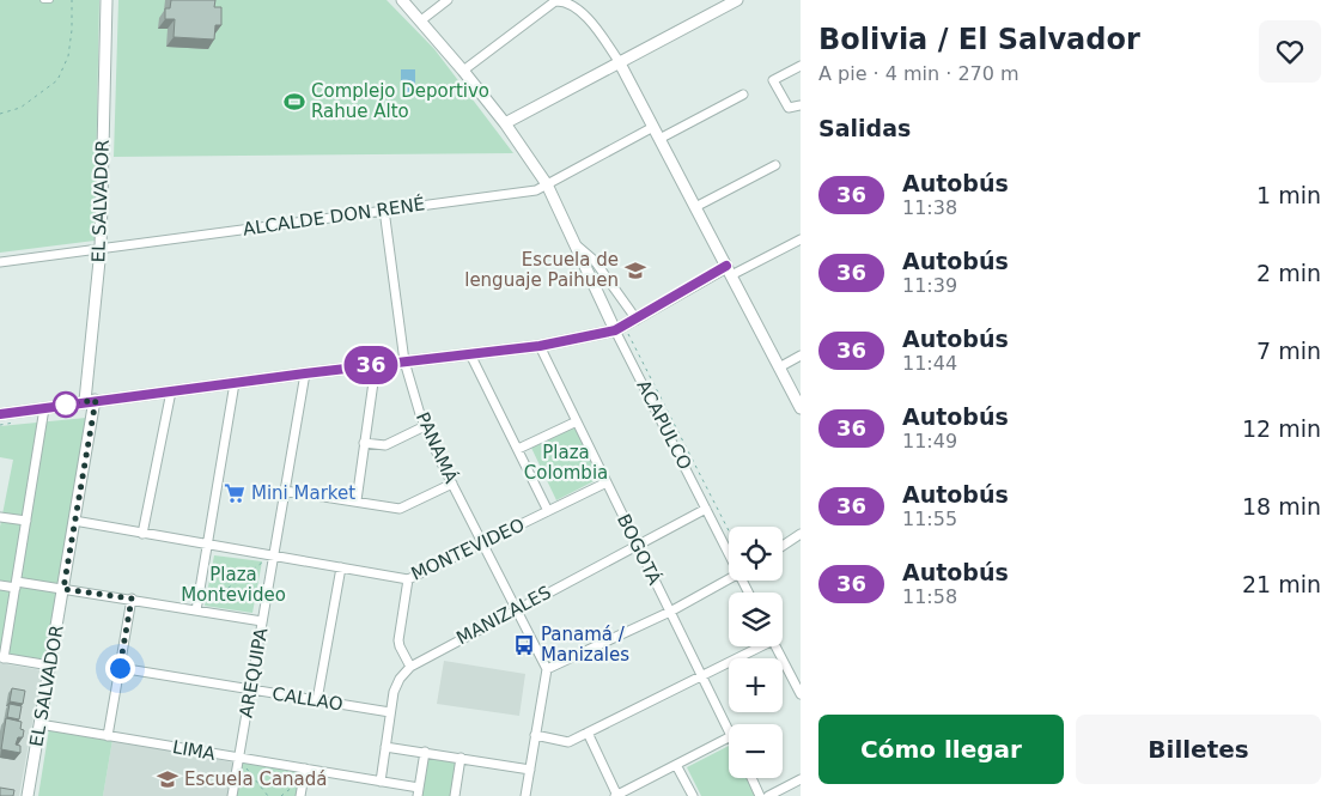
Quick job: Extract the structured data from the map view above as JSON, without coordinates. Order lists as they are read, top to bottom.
{
  "streets": {
    "street": [
      "EL SALVADOR",
      "ALCALDE DON RENÉ",
      "ACAPULCO",
      "PANAMÁ",
      "MONTEVIDEO",
      "BOGOTÁ",
      "MANIZALES",
      "AREQUIPA",
      "CALLAO",
      "LIMA"
    ]
  },
  "crossings": [
    ["EL SALVADOR", "ALCALDE DON RENÉ"],
    ["EL SALVADOR", "MONTEVIDEO"],
    ["EL SALVADOR", "LIMA"],
    ["ALCALDE DON RENÉ", "ACAPULCO"],
    ["ALCALDE DON RENÉ", "PANAMÁ"],
    ["ACAPULCO", "MANIZALES"],
    ["PANAMÁ", "MONTEVIDEO"],
    ["PANAMÁ", "MANIZALES"],
    ["MONTEVIDEO", "BOGOTÁ"],
    ["MONTEVIDEO", "AREQUIPA"],
    ["BOGOTÁ", "MANIZALES"],
    ["MANIZALES", "CALLAO"],
    ["MANIZALES", "LIMA"],
    ["AREQUIPA", "CALLAO"],
    ["AREQUIPA", "LIMA"]
  ],
  "parks": ["Plaza Colombia", "Plaza Montevideo"],
  "places": {
    "sports": ["Complejo Deportivo Rahue Alto"],
    "school or university": ["Escuela de lenguaje Paihuen", "Escuela Canadá"],
    "supermarket": ["Mini Market"],
    "bus stop": ["Panamá / Manizales"]
  },
  "lines": ["bus line 36"],
  "page": {
    "on_map": "36",
    "heading": [
      ["Bolivia / El Salvador", "A pie · 4 min · 270 m"],
      "Salidas"
    ],
    "list": [
      {
        "mark": "36",
        "name": "Autobús",
        "note": "11:38",
        "value": "1 min"
      },
      {
        "mark": "36",
        "name": "Autobús",
        "note": "11:39",
        "value": "2 min"
      },
      {
        "mark": "36",
        "name": "Autobús",
        "note": "11:44",
        "value": "7 min"
      },
      {
        "mark": "36",
        "name": "Autobús",
        "note": "11:49",
        "value": "12 min"
      },
      {
        "mark": "36",
        "name": "Autobús",
        "note": "11:55",
        "value": "18 min"
      },
      {
        "mark": "36",
        "name": "Autobús",
        "note": "11:58",
        "value": "21 min"
      }
    ],
    "map_buttons": ["+", "−"],
    "buttons": ["Cómo llegar", "Billetes"]
  }
}
